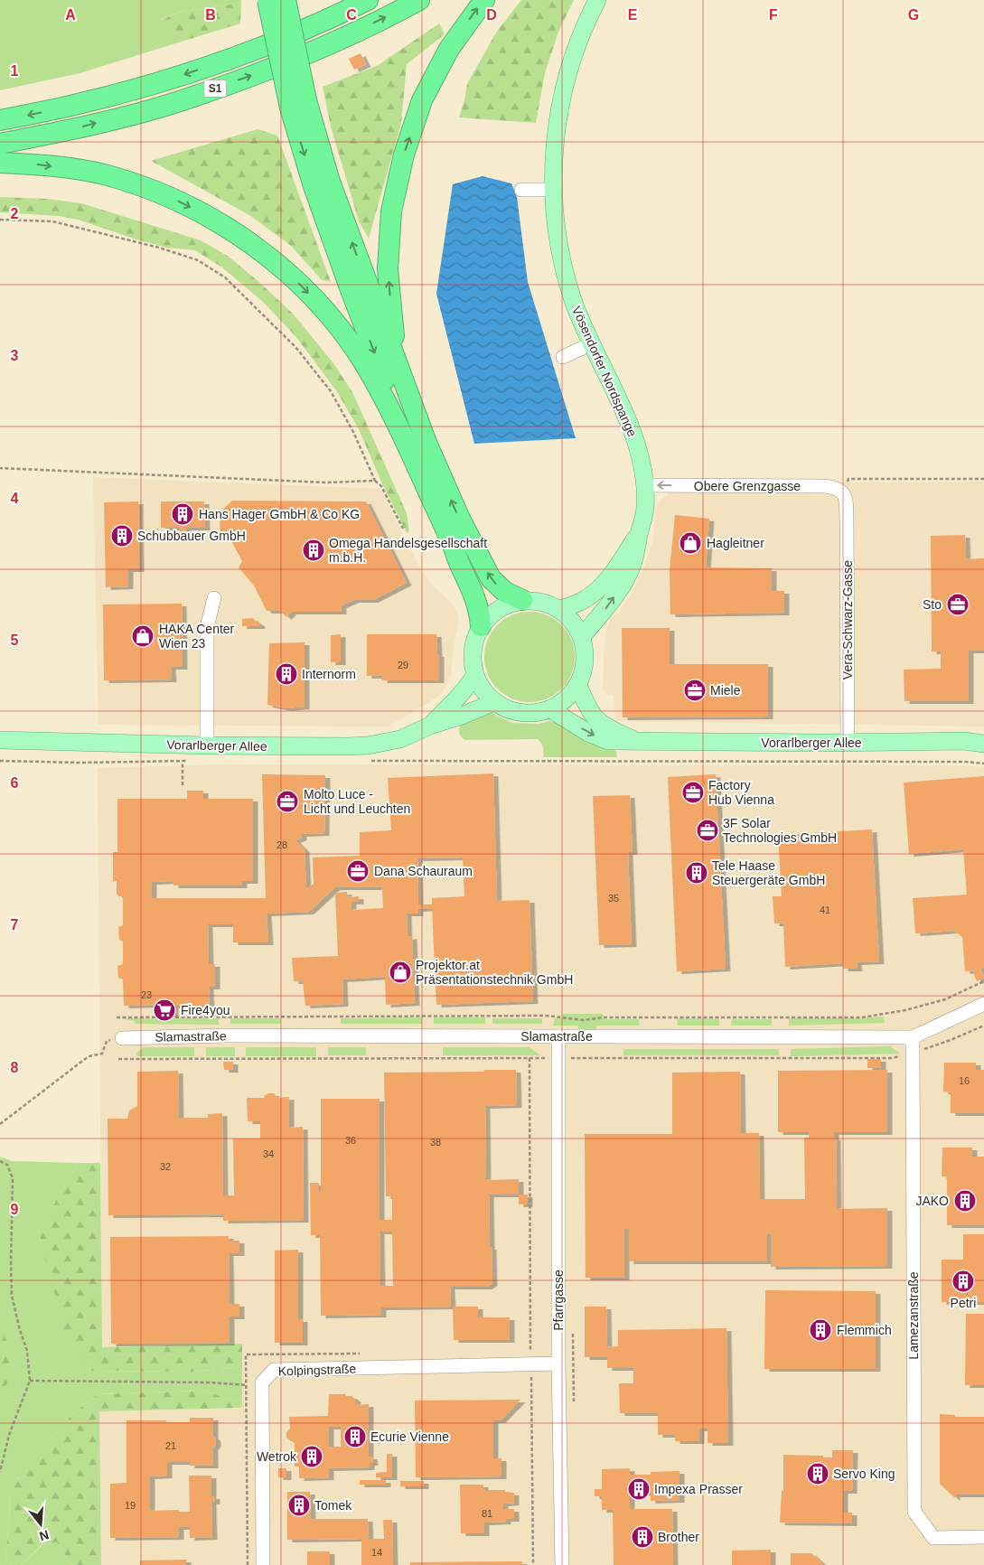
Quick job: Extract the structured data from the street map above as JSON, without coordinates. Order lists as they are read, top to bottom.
{
  "streets": {
    "highway": ["S1"],
    "main road": ["Vösendorfer Nordspange", "Vorarlberger Allee"],
    "street": [
      "Obere Grenzgasse",
      "Vera-Schwarz-Gasse",
      "Slamastraße",
      "Pfarrgasse",
      "Lamezanstraße",
      "Kolpingstraße"
    ]
  },
  "crossings": [
    ["Vösendorfer Nordspange", "Obere Grenzgasse"],
    ["Vösendorfer Nordspange", "Vorarlberger Allee"],
    ["Obere Grenzgasse", "Vera-Schwarz-Gasse"],
    ["Vera-Schwarz-Gasse", "Vorarlberger Allee"],
    ["Slamastraße", "Pfarrgasse"],
    ["Slamastraße", "Lamezanstraße"],
    ["Pfarrgasse", "Kolpingstraße"]
  ],
  "one_way": ["Obere Grenzgasse"],
  "places": {
    "building": [
      "Hans Hager GmbH & Co KG",
      "Schubbauer GmbH",
      "Omega Handelsgesellschaft m.b.H.",
      "Internorm",
      "Tele Haase Steuergeräte GmbH",
      "JAKO",
      "Petri",
      "Flemmich",
      "Ecurie Vienne",
      "Wetrok",
      "Servo King",
      "Impexa Prasser",
      "Tomek",
      "Brother"
    ],
    "shop": ["Hagleitner", "HAKA Center Wien 23", "Projektor.at Präsentationstechnik GmbH"],
    "office": [
      "Sto",
      "Miele",
      "Factory Hub Vienna",
      "Molto Luce - Licht und Leuchten",
      "3F Solar Technologies GmbH",
      "Dana Schauraum"
    ],
    "supermarket": ["Fire4you"]
  },
  "house_numbers": [
    "29",
    "28",
    "35",
    "41",
    "23",
    "16",
    "36",
    "38",
    "34",
    "32",
    "21",
    "19",
    "81",
    "14"
  ],
  "north": "bottom",
  "grid": {
    "columns": [
      "A",
      "B",
      "C",
      "D",
      "E",
      "F",
      "G"
    ],
    "rows": [
      "1",
      "2",
      "3",
      "4",
      "5",
      "6",
      "7",
      "8",
      "9"
    ]
  }
}
